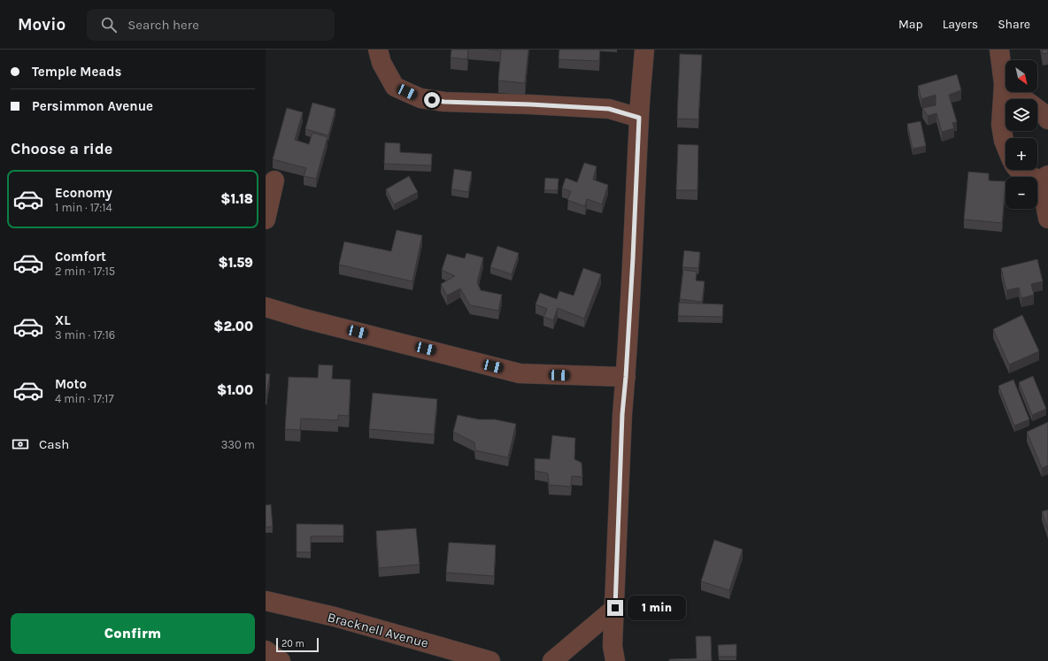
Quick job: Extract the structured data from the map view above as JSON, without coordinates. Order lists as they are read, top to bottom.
{
  "streets": {
    "street": ["Bracknell Avenue"]
  },
  "scale_bar": "20 m",
  "north": "bottom right",
  "page": {
    "header": "Movio",
    "search": "Search here",
    "nav": ["Map", "Layers", "Share"],
    "banner": ["Temple Meads", "Persimmon Avenue"],
    "map_buttons": ["+", "−"],
    "heading": "Choose a ride",
    "list": [
      {
        "name": "Economy",
        "note": "1 min · 17:14",
        "value": "$1.18"
      },
      {
        "name": "Comfort",
        "note": "2 min · 17:15",
        "value": "$1.59"
      },
      {
        "name": "XL",
        "note": "3 min · 17:16",
        "value": "$2.00"
      },
      {
        "name": "Moto",
        "note": "4 min · 17:17",
        "value": "$1.00"
      }
    ],
    "pay": ["Cash", "330 m"],
    "bubble": "1 min",
    "buttons": "Confirm",
    "scale": "20 m"
  }
}
